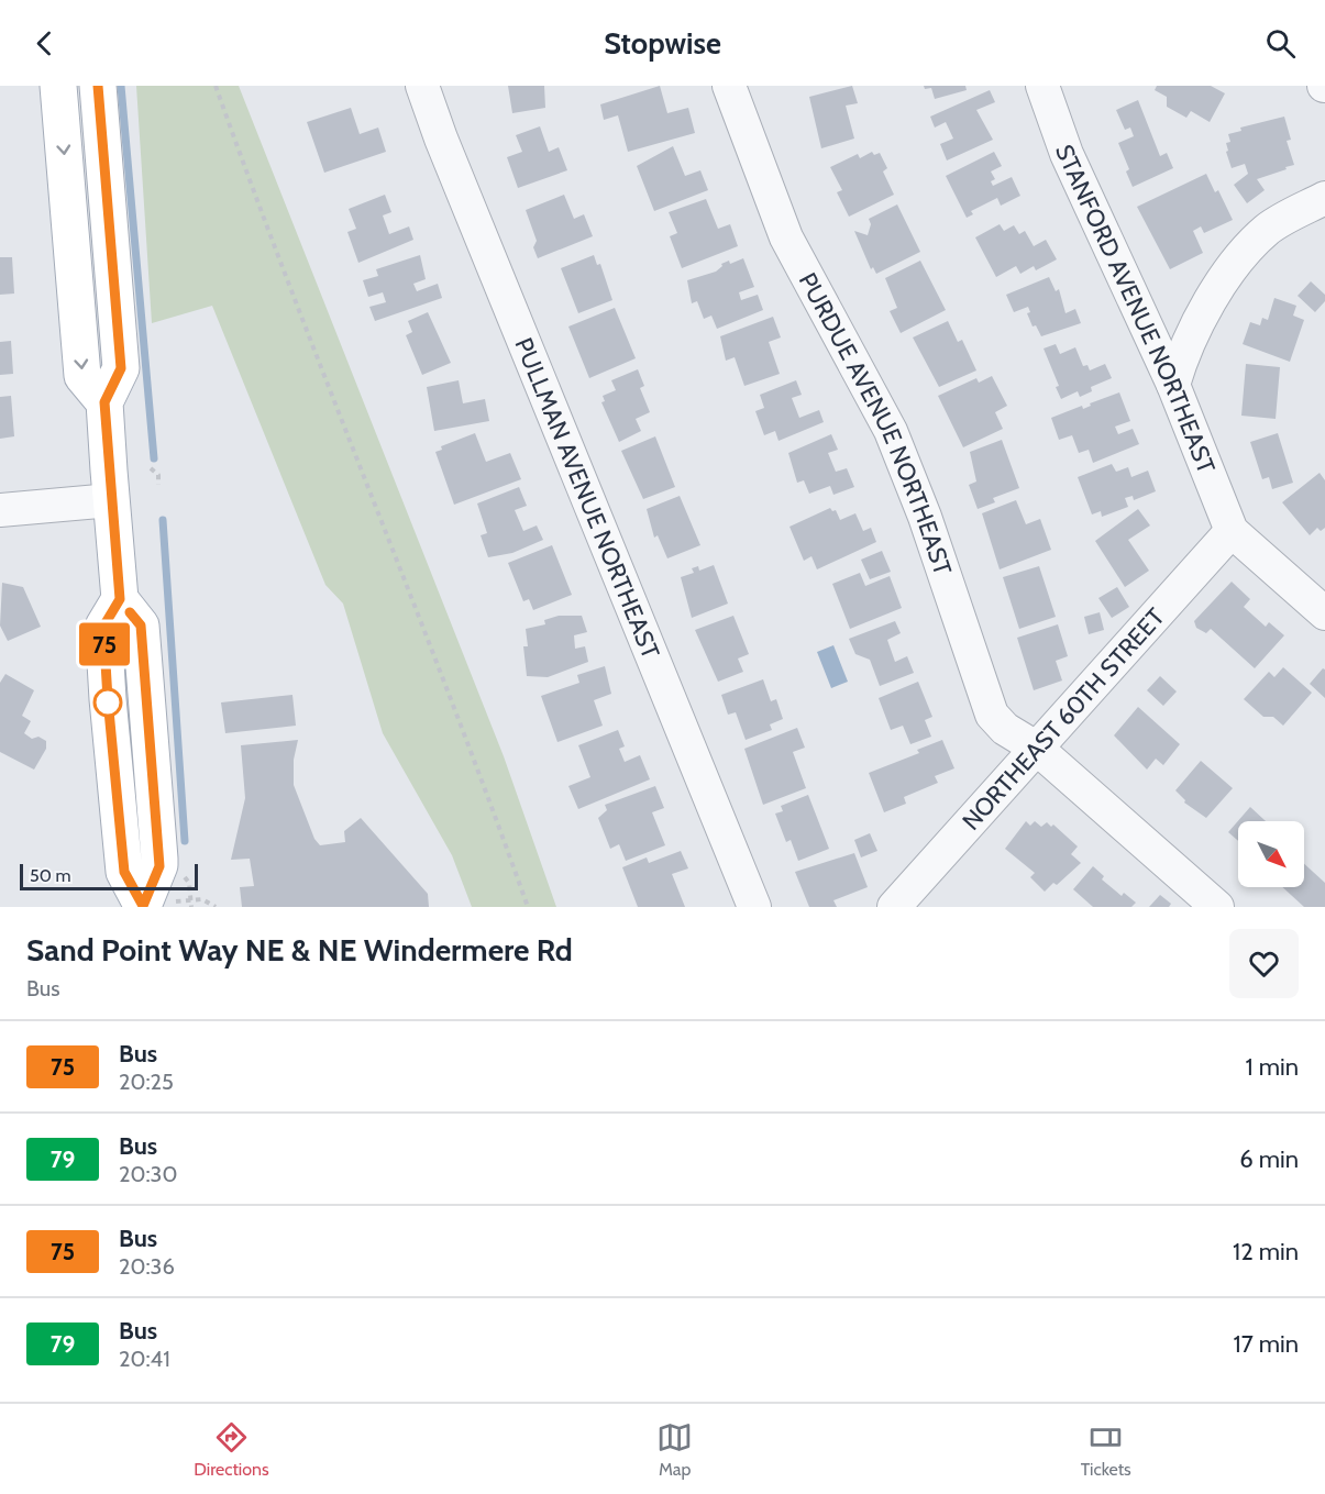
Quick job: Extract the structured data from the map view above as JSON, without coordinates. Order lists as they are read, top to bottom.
{
  "streets": {
    "street": [
      "STANFORD AVENUE NORTHEAST",
      "PURDUE AVENUE NORTHEAST",
      "PULLMAN AVENUE NORTHEAST",
      "NORTHEAST 60TH STREET"
    ]
  },
  "crossings": [
    ["STANFORD AVENUE NORTHEAST", "NORTHEAST 60TH STREET"],
    ["PURDUE AVENUE NORTHEAST", "NORTHEAST 60TH STREET"]
  ],
  "lines": ["bus line 75"],
  "scale_bar": "50 m",
  "north": "bottom right",
  "page": {
    "header": "Stopwise",
    "on_map": "75",
    "scale": "50 m",
    "heading": ["Sand Point Way NE & NE Windermere Rd", "Bus"],
    "list": [
      {
        "mark": "75",
        "name": "Bus",
        "note": "20:25",
        "value": "1 min"
      },
      {
        "mark": "79",
        "name": "Bus",
        "note": "20:30",
        "value": "6 min"
      },
      {
        "mark": "75",
        "name": "Bus",
        "note": "20:36",
        "value": "12 min"
      },
      {
        "mark": "79",
        "name": "Bus",
        "note": "20:41",
        "value": "17 min"
      }
    ],
    "tabs": ["Directions", "Map", "Tickets"]
  }
}
